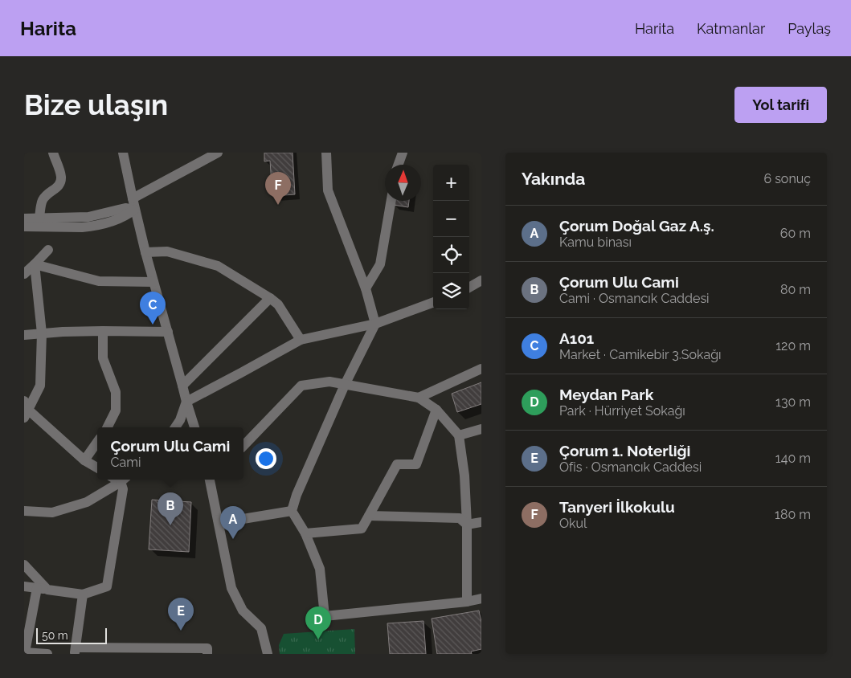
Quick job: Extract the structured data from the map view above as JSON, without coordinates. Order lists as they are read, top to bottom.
{
  "scale_bar": "50 m",
  "north": "top",
  "page": {
    "header": "Harita",
    "nav": ["Harita", "Katmanlar", "Paylaş"],
    "buttons": "Yol tarifi",
    "title": "Bize ulaşın",
    "heading": ["Yakında", "6 sonuç"],
    "map_buttons": ["+", "−"],
    "pins": [
      "F",
      "C",
      "B",
      "A",
      "E",
      "D"
    ],
    "list": [
      {
        "mark": "A",
        "name": "Çorum Doğal Gaz A.ş.",
        "note": "Kamu binası",
        "value": "60 m"
      },
      {
        "mark": "B",
        "name": "Çorum Ulu Cami",
        "note": "Cami · Osmancık Caddesi",
        "value": "80 m"
      },
      {
        "mark": "C",
        "name": "A101",
        "note": "Market · Camikebir 3.Sokağı",
        "value": "120 m"
      },
      {
        "mark": "D",
        "name": "Meydan Park",
        "note": "Park · Hürriyet Sokağı",
        "value": "130 m"
      },
      {
        "mark": "E",
        "name": "Çorum 1. Noterliği",
        "note": "Ofis · Osmancık Caddesi",
        "value": "140 m"
      },
      {
        "mark": "F",
        "name": "Tanyeri İlkokulu",
        "note": "Okul",
        "value": "180 m"
      }
    ],
    "popup": ["Çorum Ulu Cami", "Cami"],
    "scale": "50 m"
  }
}
